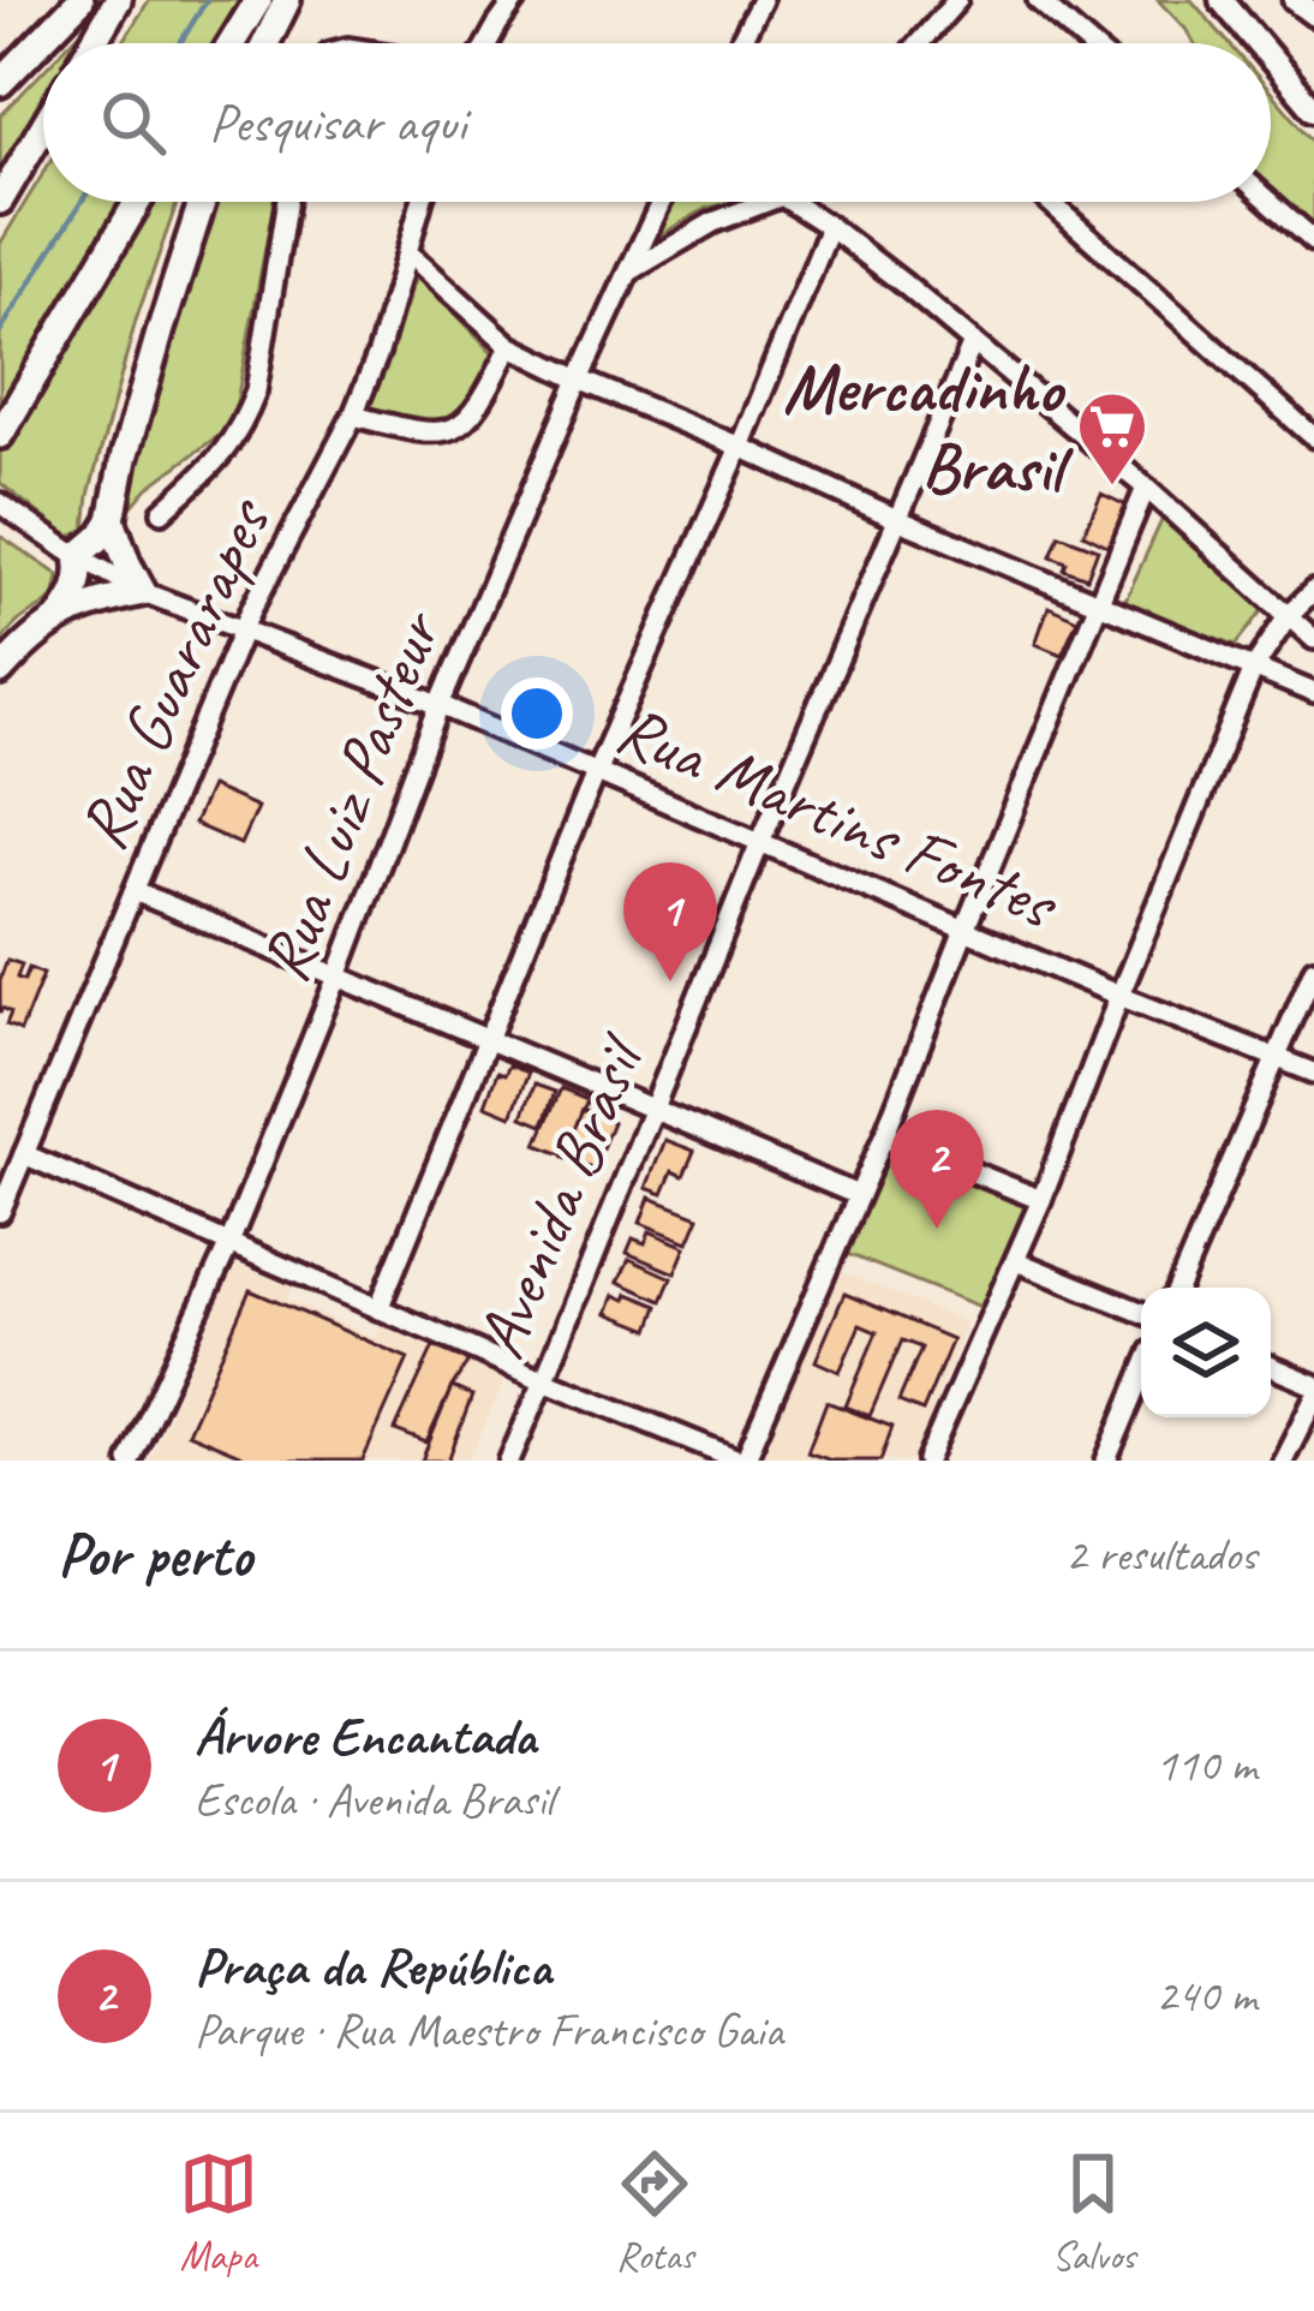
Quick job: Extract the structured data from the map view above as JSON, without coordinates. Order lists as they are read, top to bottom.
{
  "streets": {
    "street": [
      "Rua Guararapes",
      "Rua Luiz Pasteur",
      "Rua Martins Fontes",
      "Avenida Brasil"
    ]
  },
  "crossings": [
    ["Rua Guararapes", "Rua Martins Fontes"],
    ["Rua Luiz Pasteur", "Rua Martins Fontes"],
    ["Rua Martins Fontes", "Avenida Brasil"]
  ],
  "places": {
    "supermarket": ["Mercadinho Brasil"]
  },
  "page": {
    "search": "Pesquisar aqui",
    "pins": ["1", "2"],
    "heading": ["Por perto", "2 resultados"],
    "list": [
      {
        "mark": "1",
        "name": "Árvore Encantada",
        "note": "Escola · Avenida Brasil",
        "value": "110 m"
      },
      {
        "mark": "2",
        "name": "Praça da República",
        "note": "Parque · Rua Maestro Francisco Gaia",
        "value": "240 m"
      }
    ],
    "nav": ["Mapa", "Rotas", "Salvos"]
  }
}
